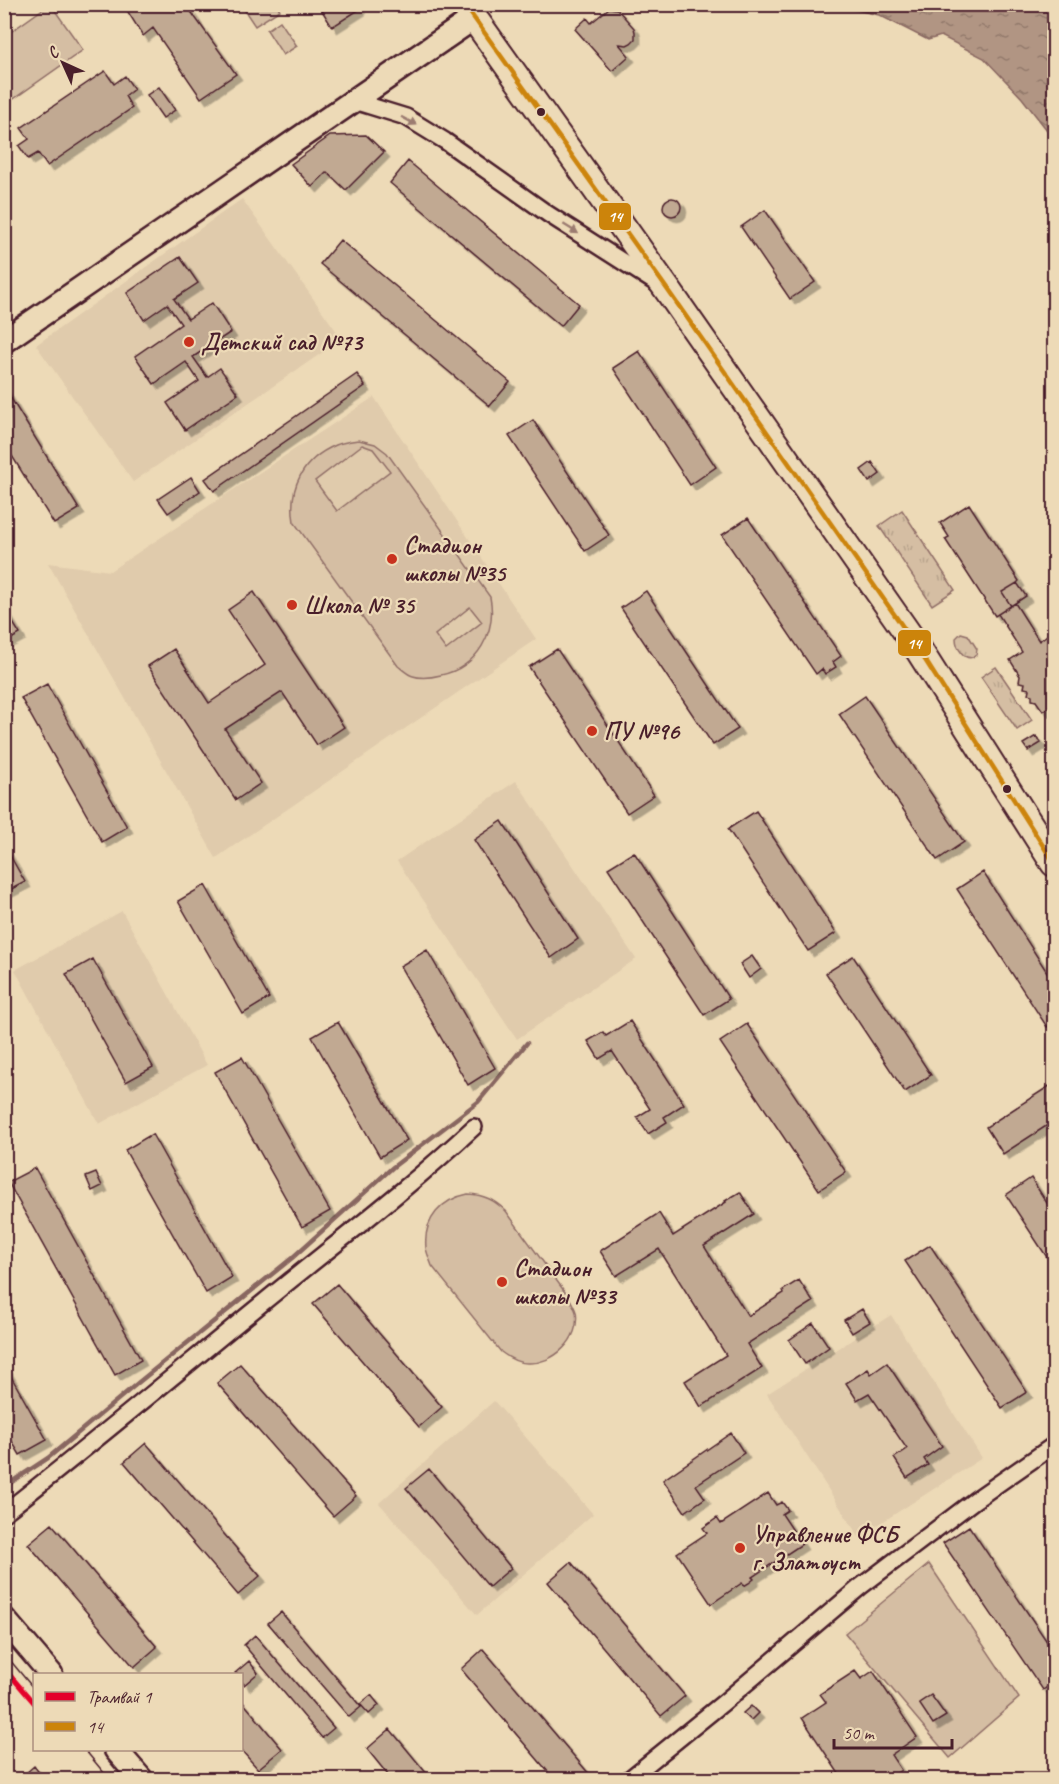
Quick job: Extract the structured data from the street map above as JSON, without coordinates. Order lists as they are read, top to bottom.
{
  "places": [
    "Детский сад №73",
    "Стадион школы №35",
    "Школа № 35",
    "ПУ №96",
    "Стадион школы №33",
    "Управление ФСБ г. Златоуст"
  ],
  "lines": ["transit line 14", "tram line 1"],
  "legend": ["Трамвай 1", "14"],
  "scale_bar": "50 m",
  "north": "top left"
}
